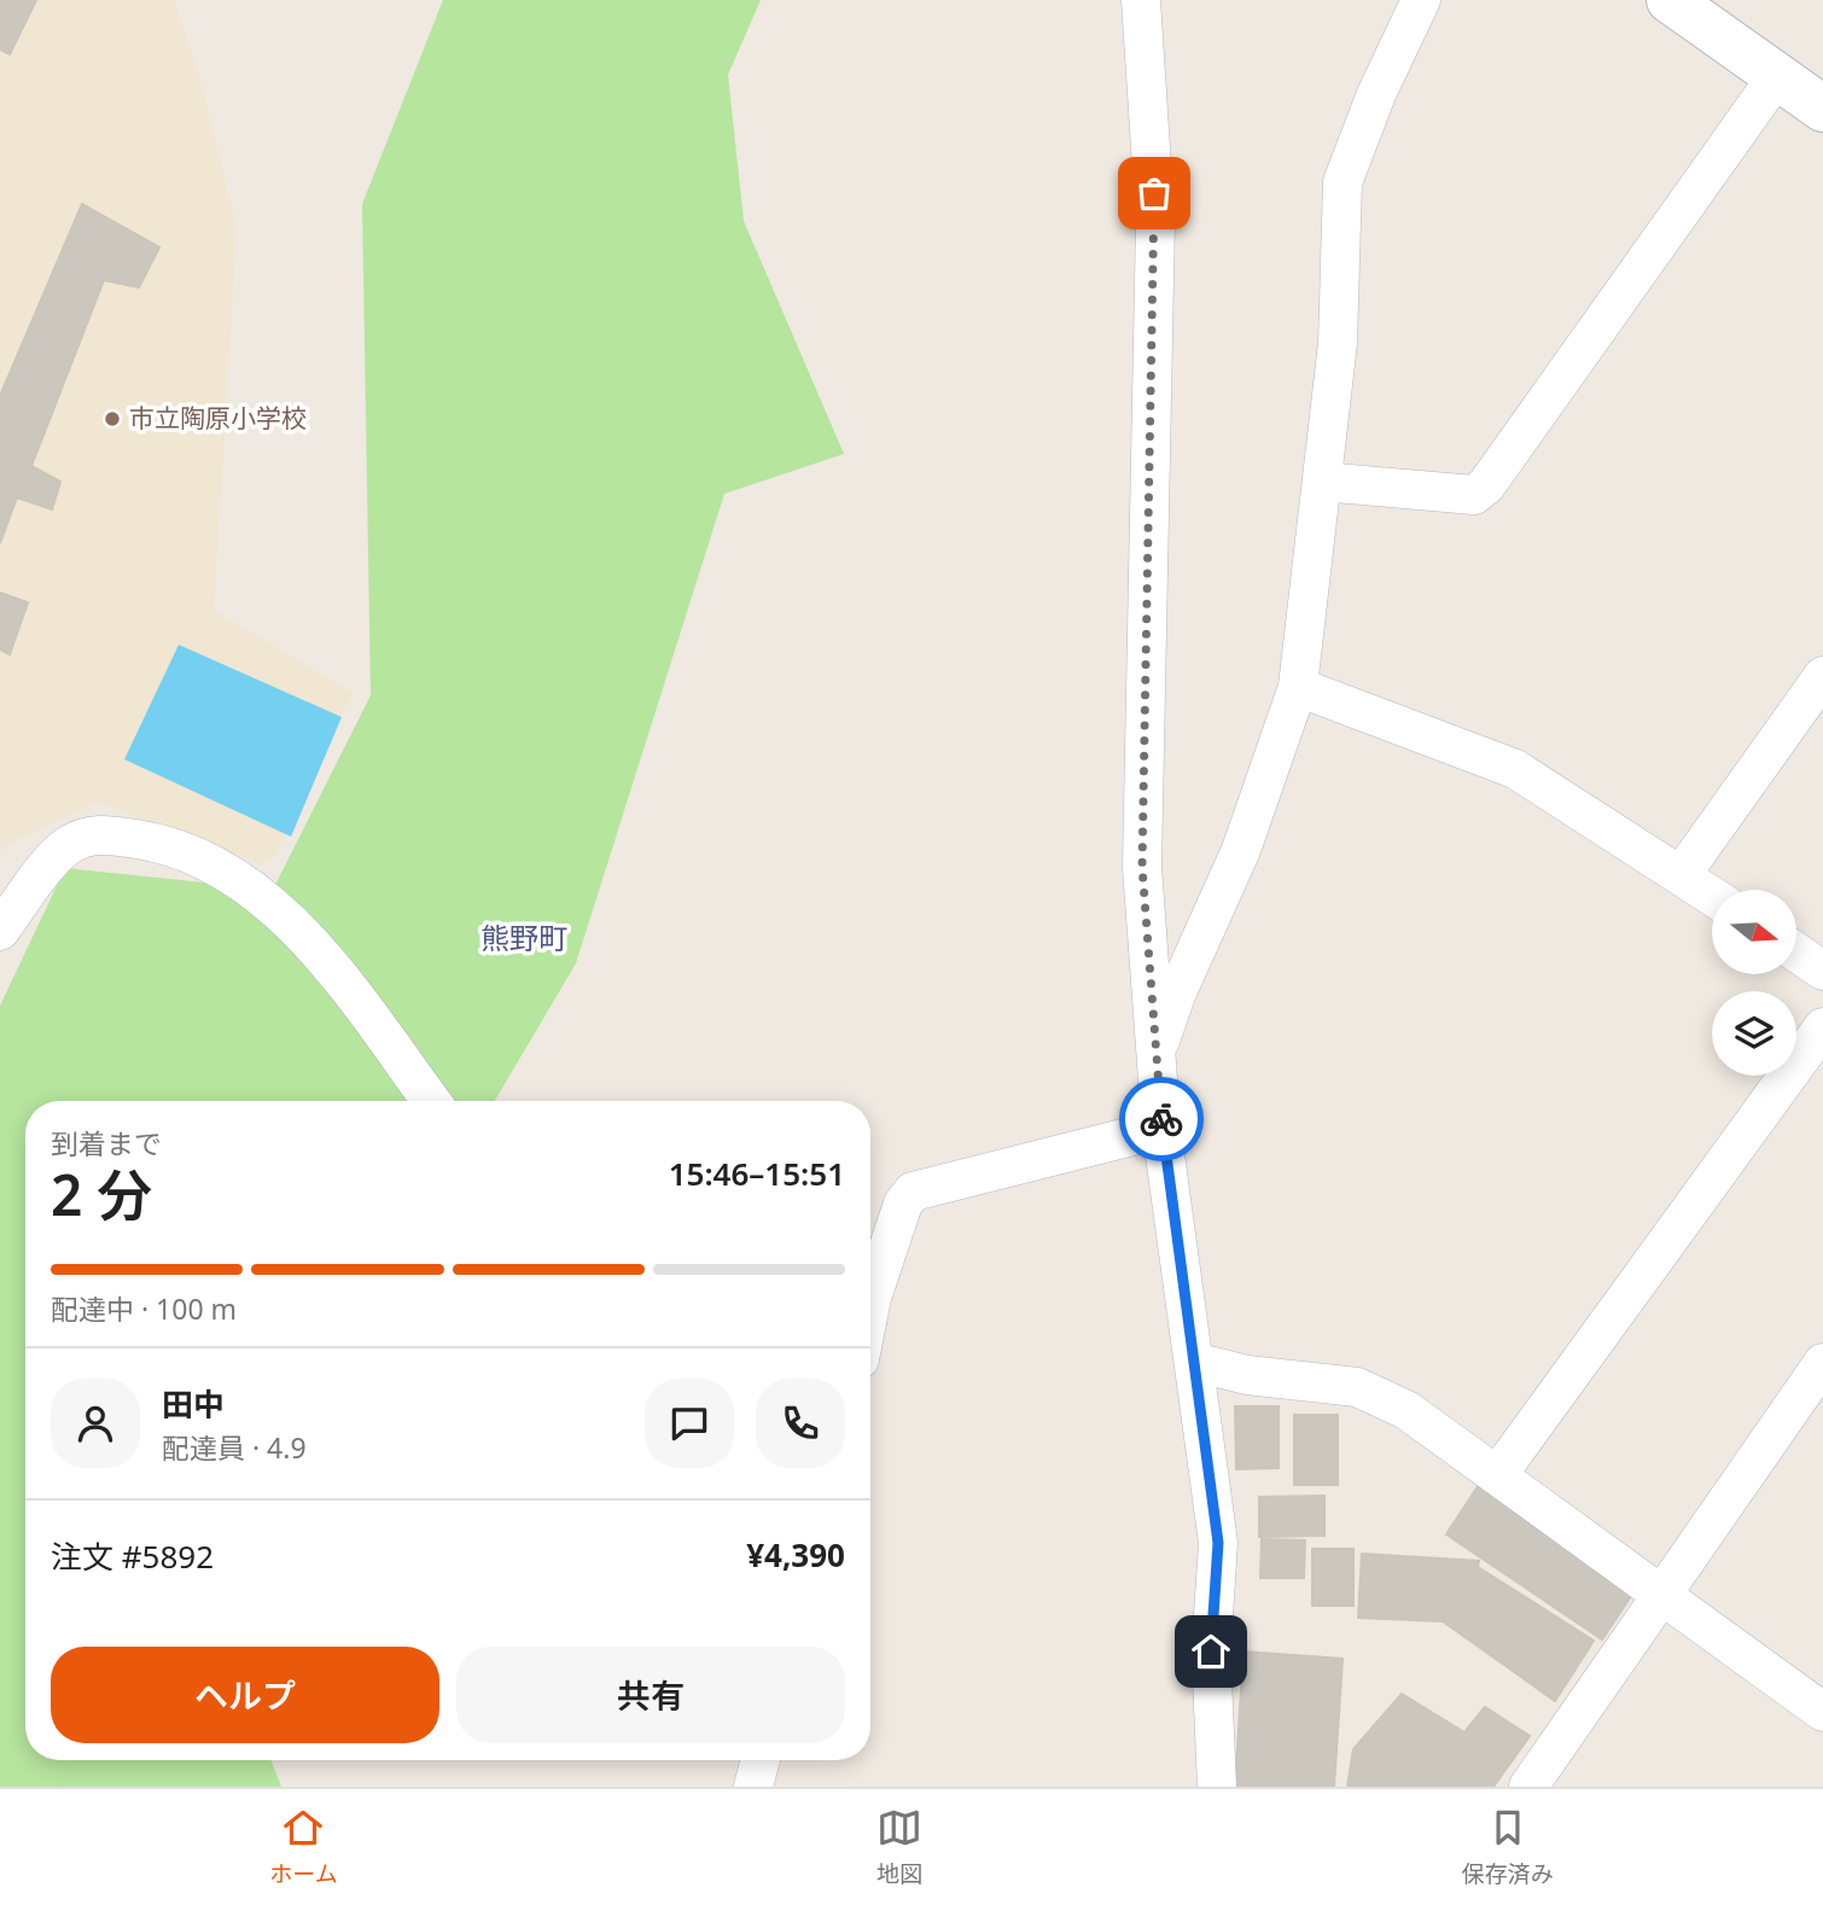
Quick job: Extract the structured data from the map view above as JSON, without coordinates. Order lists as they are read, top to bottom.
{
  "districts": ["熊野町"],
  "places": ["市立陶原小学校"],
  "north": "right",
  "page": {
    "heading": ["2 分", "到着まで", "15:46–15:51"],
    "panel": [
      "田中",
      "配達員 · 4.9",
      "注文 #5892",
      "¥4,390"
    ],
    "bar": "配達中 · 100 m",
    "buttons": ["ヘルプ", "共有"],
    "tabs": ["ホーム", "地図", "保存済み"]
  }
}
